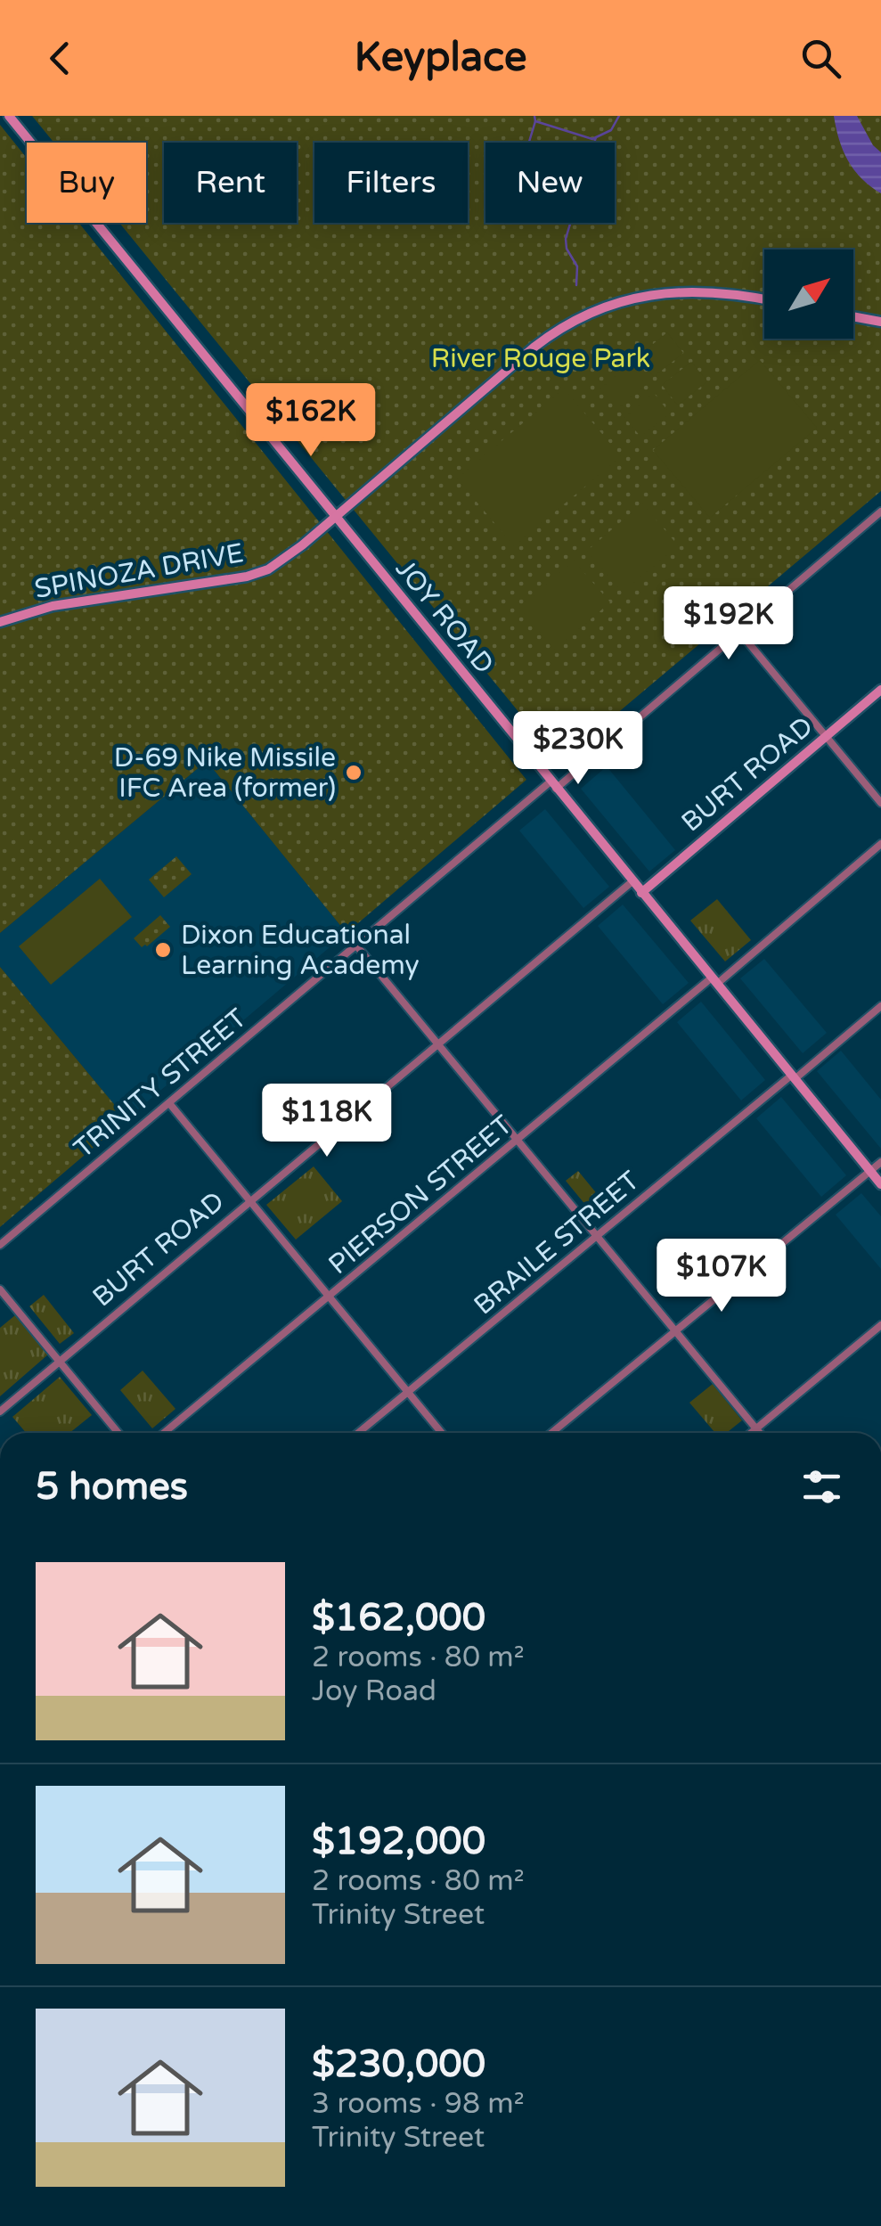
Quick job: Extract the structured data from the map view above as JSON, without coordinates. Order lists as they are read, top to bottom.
{
  "streets": {
    "main road": ["SPINOZA DRIVE", "JOY ROAD", "BURT ROAD"],
    "street": ["TRINITY STREET", "PIERSON STREET", "BRAILE STREET"]
  },
  "crossings": [
    ["SPINOZA DRIVE", "JOY ROAD"],
    ["JOY ROAD", "BURT ROAD"],
    ["JOY ROAD", "TRINITY STREET"],
    ["JOY ROAD", "PIERSON STREET"],
    ["JOY ROAD", "BRAILE STREET"]
  ],
  "parks": ["River Rouge Park"],
  "places": ["D-69 Nike Missile IFC Area (former)", "Dixon Educational Learning Academy"],
  "north": "top right",
  "page": {
    "header": "Keyplace",
    "chip": [
      "Buy",
      "Rent",
      "Filters",
      "New"
    ],
    "price": [
      "$162K",
      "$192K",
      "$230K",
      "$118K",
      "$107K"
    ],
    "heading": "5 homes",
    "list": [
      {
        "name": "$162,000",
        "note": "2 rooms · 80 m² · Joy Road"
      },
      {
        "name": "$192,000",
        "note": "2 rooms · 80 m² · Trinity Street"
      },
      {
        "name": "$230,000",
        "note": "3 rooms · 98 m² · Trinity Street"
      }
    ]
  }
}
